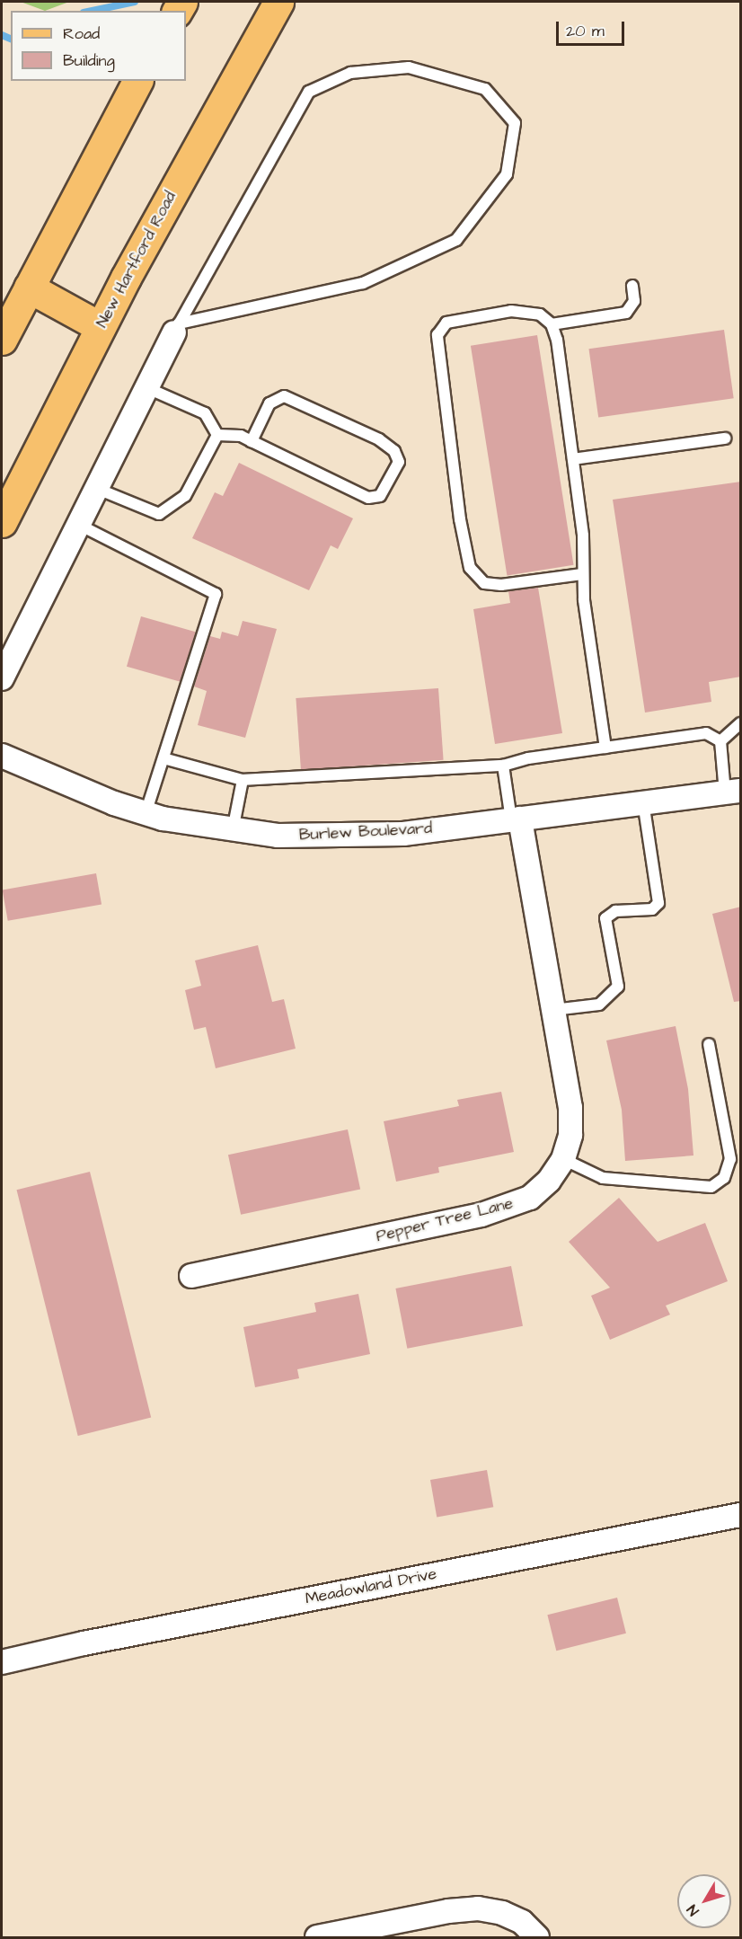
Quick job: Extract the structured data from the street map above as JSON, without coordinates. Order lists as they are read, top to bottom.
{
  "streets": {
    "main road": ["New Hartford Road"],
    "street": ["Burlew Boulevard", "Pepper Tree Lane", "Meadowland Drive"]
  },
  "crossings": [
    ["Burlew Boulevard", "Pepper Tree Lane"]
  ],
  "legend": ["Road", "Building"],
  "scale_bar": "20 m",
  "north": "bottom left"
}
